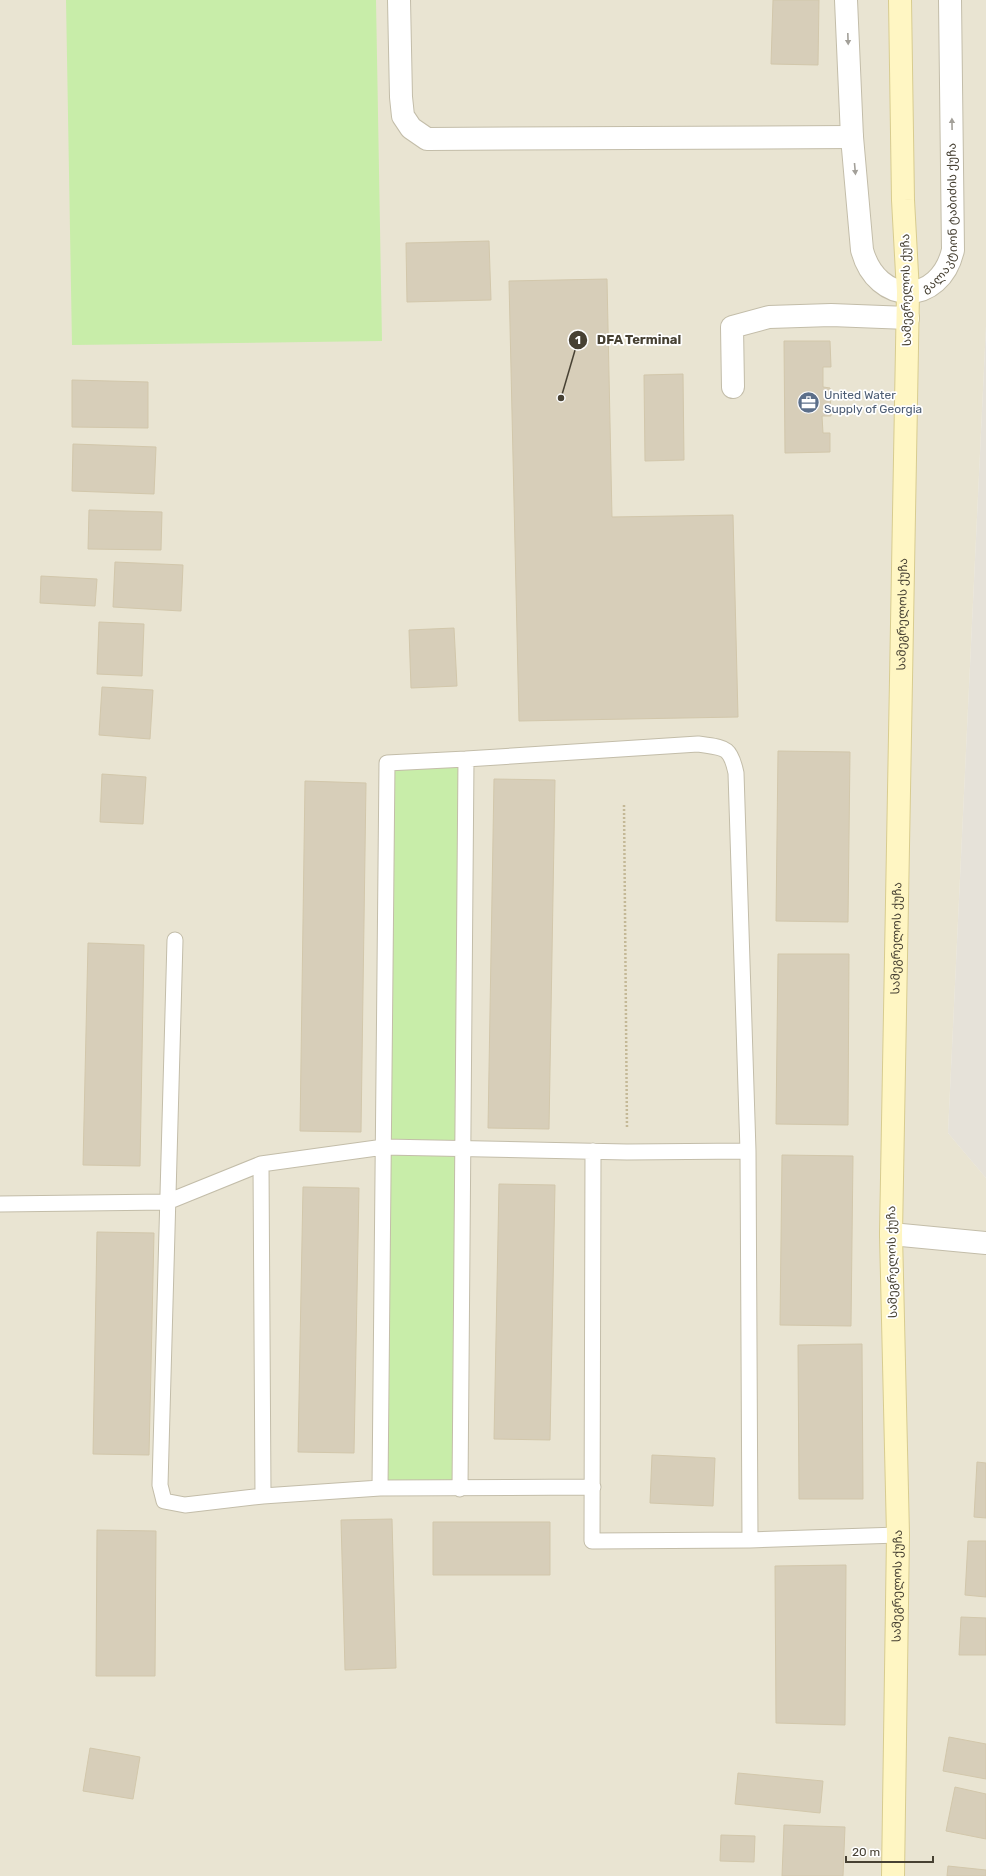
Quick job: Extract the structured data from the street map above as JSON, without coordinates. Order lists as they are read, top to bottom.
{
  "streets": {
    "main road": ["სამეგრელოს ქუჩა"],
    "street": ["გალაკტიონ ტაბიძის ქუჩა"]
  },
  "crossings": [
    ["გალაკტიონ ტაბიძის ქუჩა", "სამეგრელოს ქუჩა"]
  ],
  "places": {
    "other": ["DFA Terminal"],
    "office": ["United Water Supply of Georgia"]
  },
  "scale_bar": "20 m"
}
